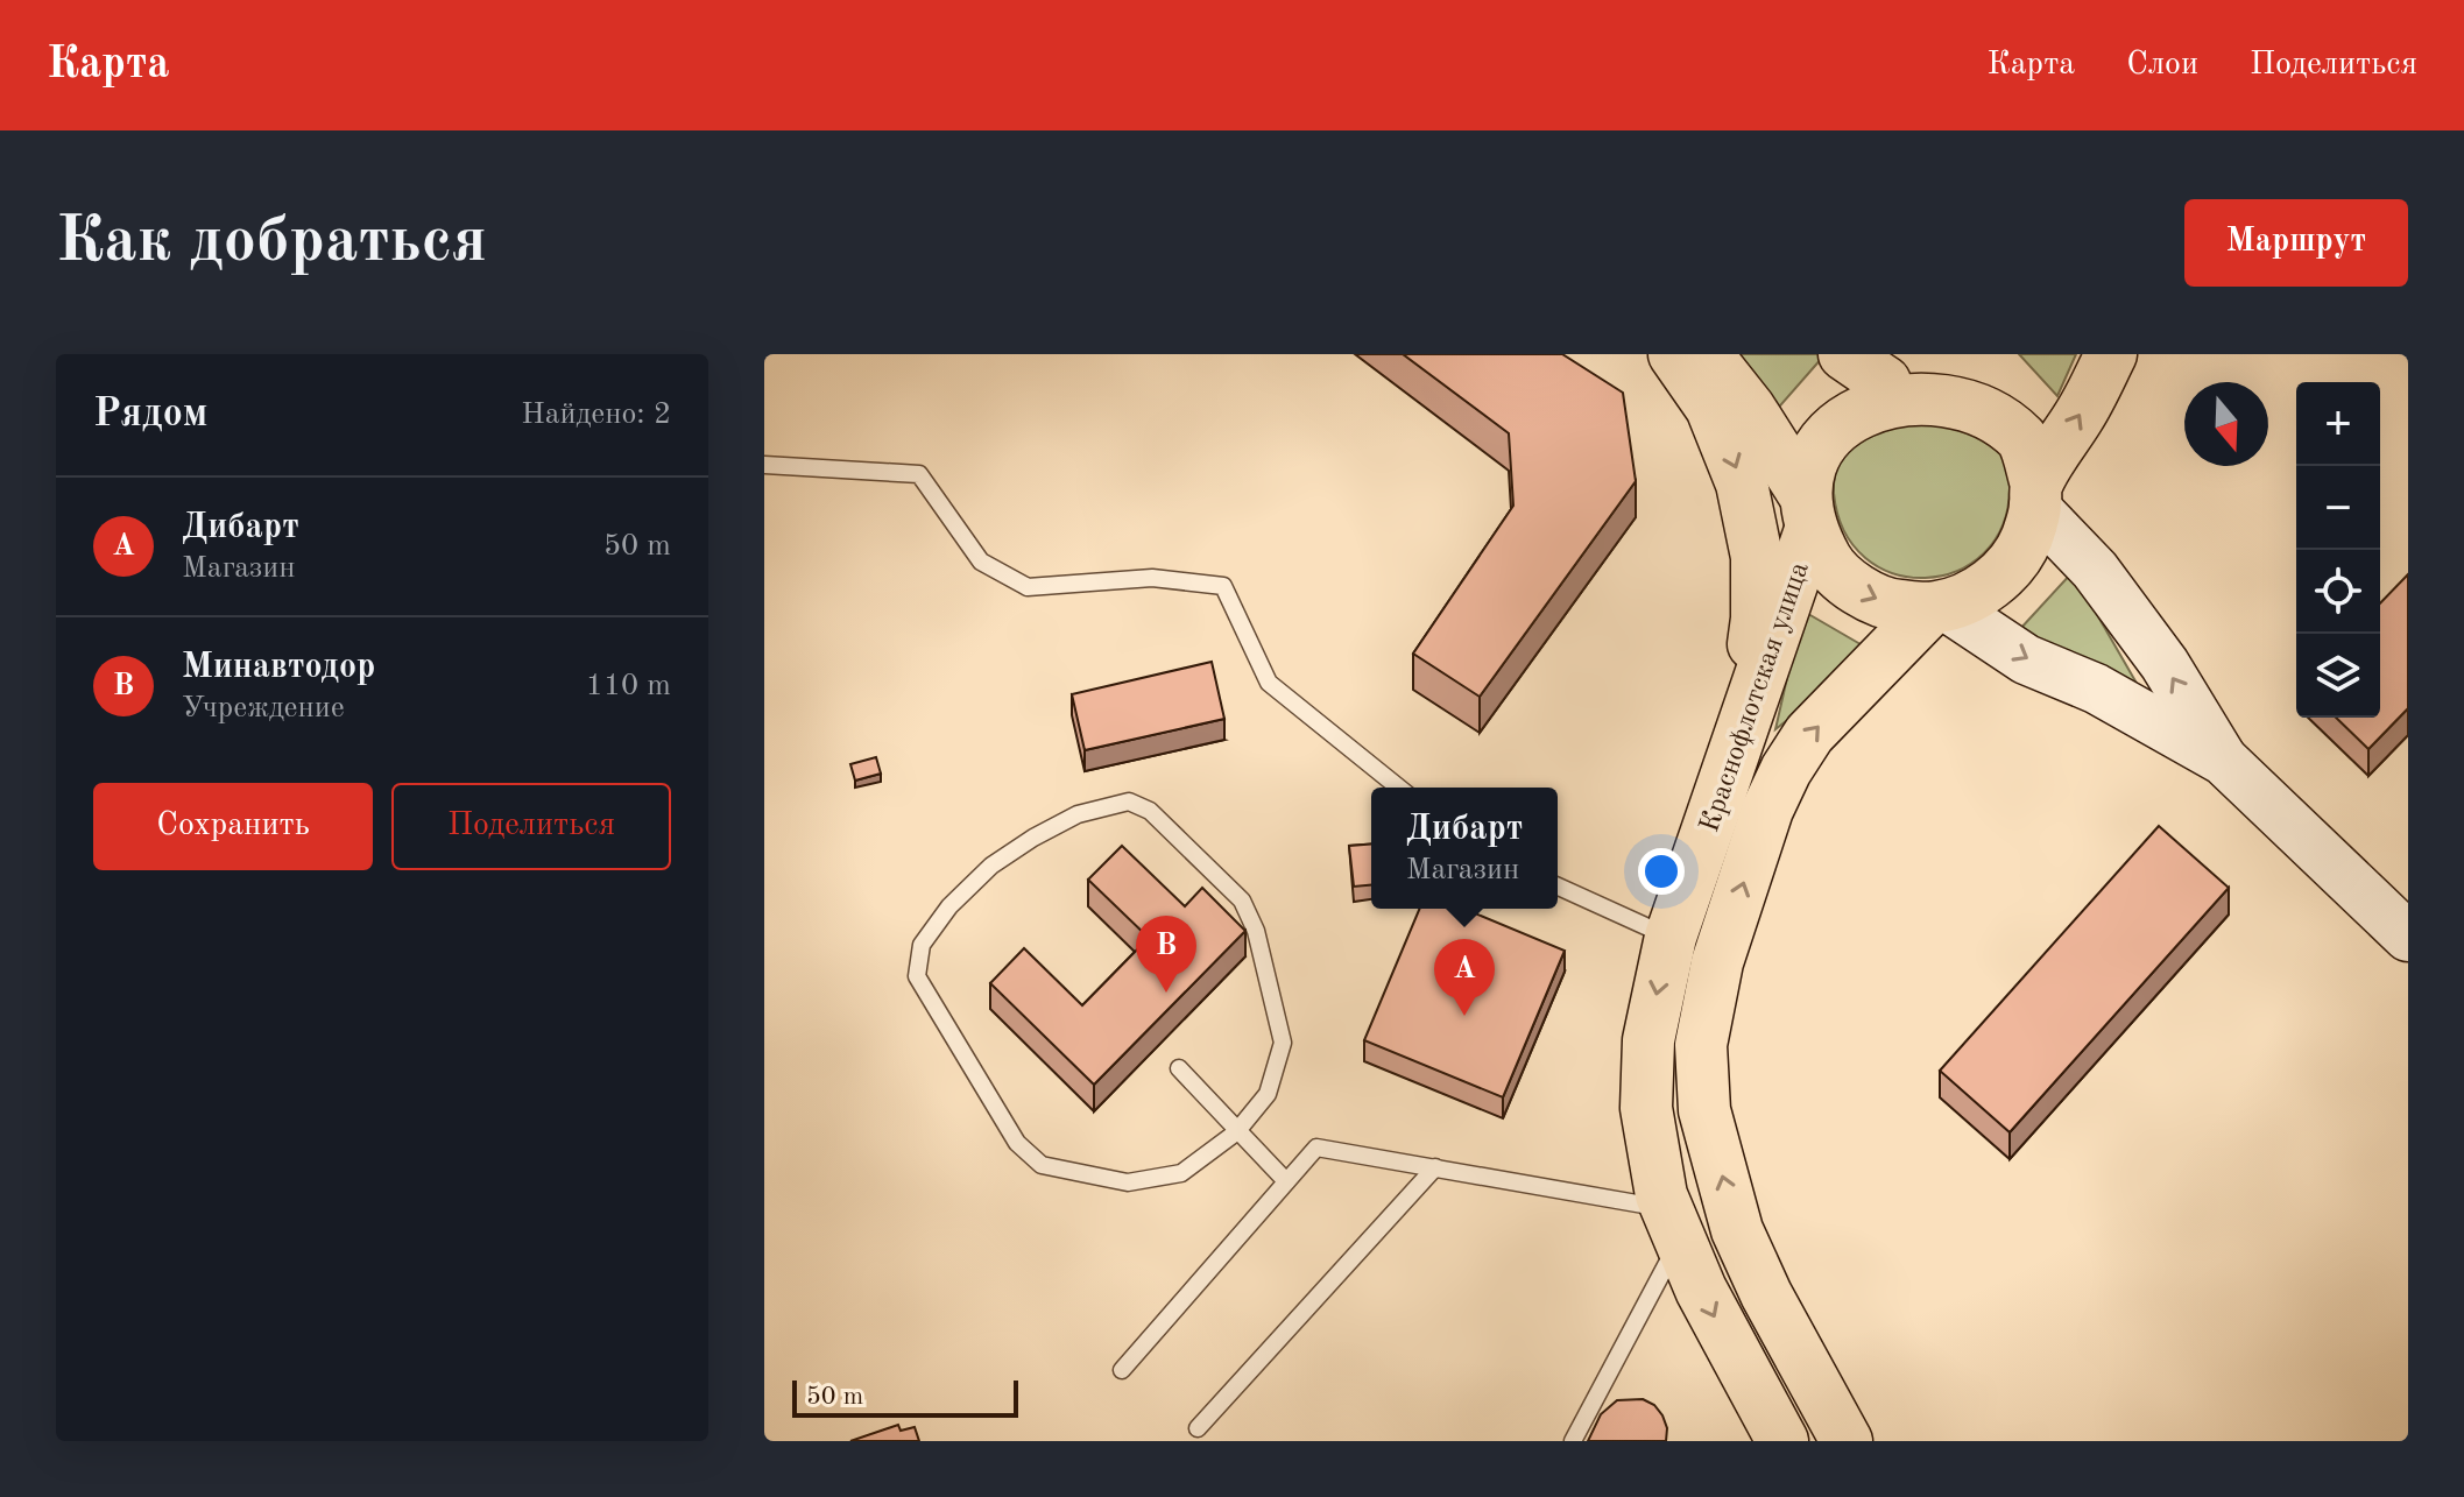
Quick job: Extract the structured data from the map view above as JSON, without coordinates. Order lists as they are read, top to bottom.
{
  "streets": {
    "main road": ["Краснофлотская улица"]
  },
  "one_way": ["Краснофлотская улица"],
  "scale_bar": "50 m",
  "north": "bottom",
  "page": {
    "header": "Карта",
    "nav": ["Карта", "Слои", "Поделиться"],
    "buttons": [
      "Маршрут",
      ["Сохранить", "Поделиться"]
    ],
    "title": "Как добраться",
    "heading": ["Рядом", "Найдено: 2"],
    "map_buttons": ["+", "−"],
    "list": [
      {
        "mark": "A",
        "name": "Дибарт",
        "note": "Магазин",
        "value": "50 m"
      },
      {
        "mark": "B",
        "name": "Минавтодор",
        "note": "Учреждение",
        "value": "110 m"
      }
    ],
    "popup": ["Дибарт", "Магазин"],
    "pins": ["B", "A"],
    "scale": "50 m"
  }
}
